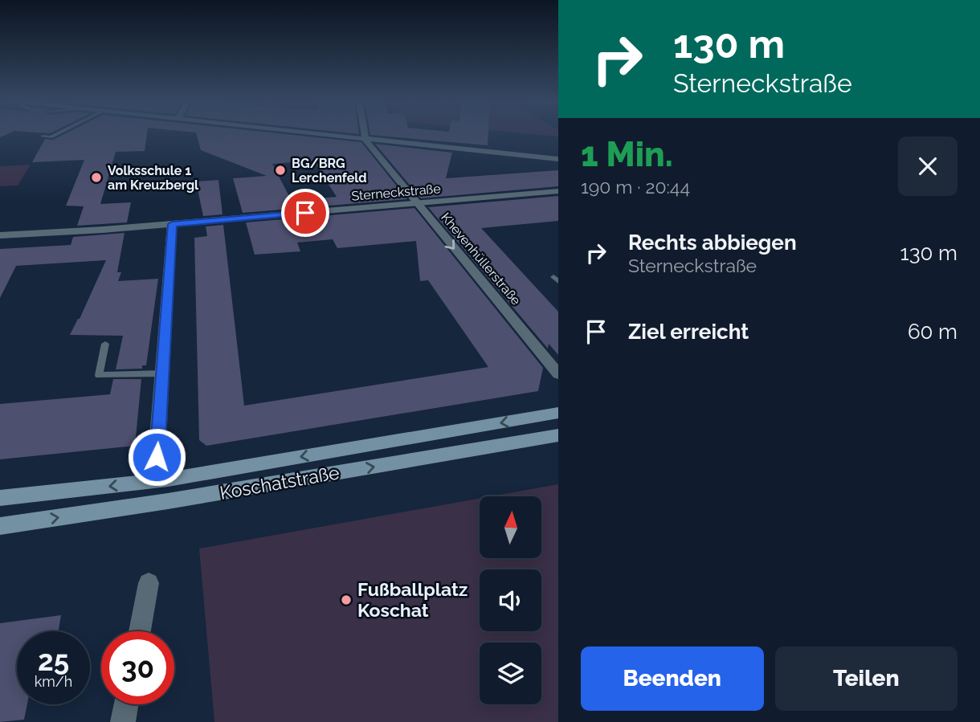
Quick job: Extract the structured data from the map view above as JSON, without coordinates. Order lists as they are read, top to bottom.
{
  "streets": {
    "main road": ["Koschatstraße"],
    "street": ["Sterneckstraße", "Khevenhüllerstraße"]
  },
  "crossings": [
    ["Sterneckstraße", "Khevenhüllerstraße"]
  ],
  "one_way": ["Khevenhüllerstraße"],
  "places": ["BG/BRG Lerchenfeld", "Volksschule 1 am Kreuzbergl", "Fußballplatz Koschat"],
  "north": "top",
  "page": {
    "turn": ["130 m", "Sterneckstraße"],
    "heading": ["1 Min.", "190 m · 20:44"],
    "list": [
      {
        "name": "Rechts abbiegen",
        "note": "Sterneckstraße",
        "value": "130 m"
      },
      {
        "name": "Ziel erreicht",
        "value": "60 m"
      }
    ],
    "speed": "25 km/h",
    "limit": "30",
    "buttons": ["Beenden", "Teilen"]
  }
}
